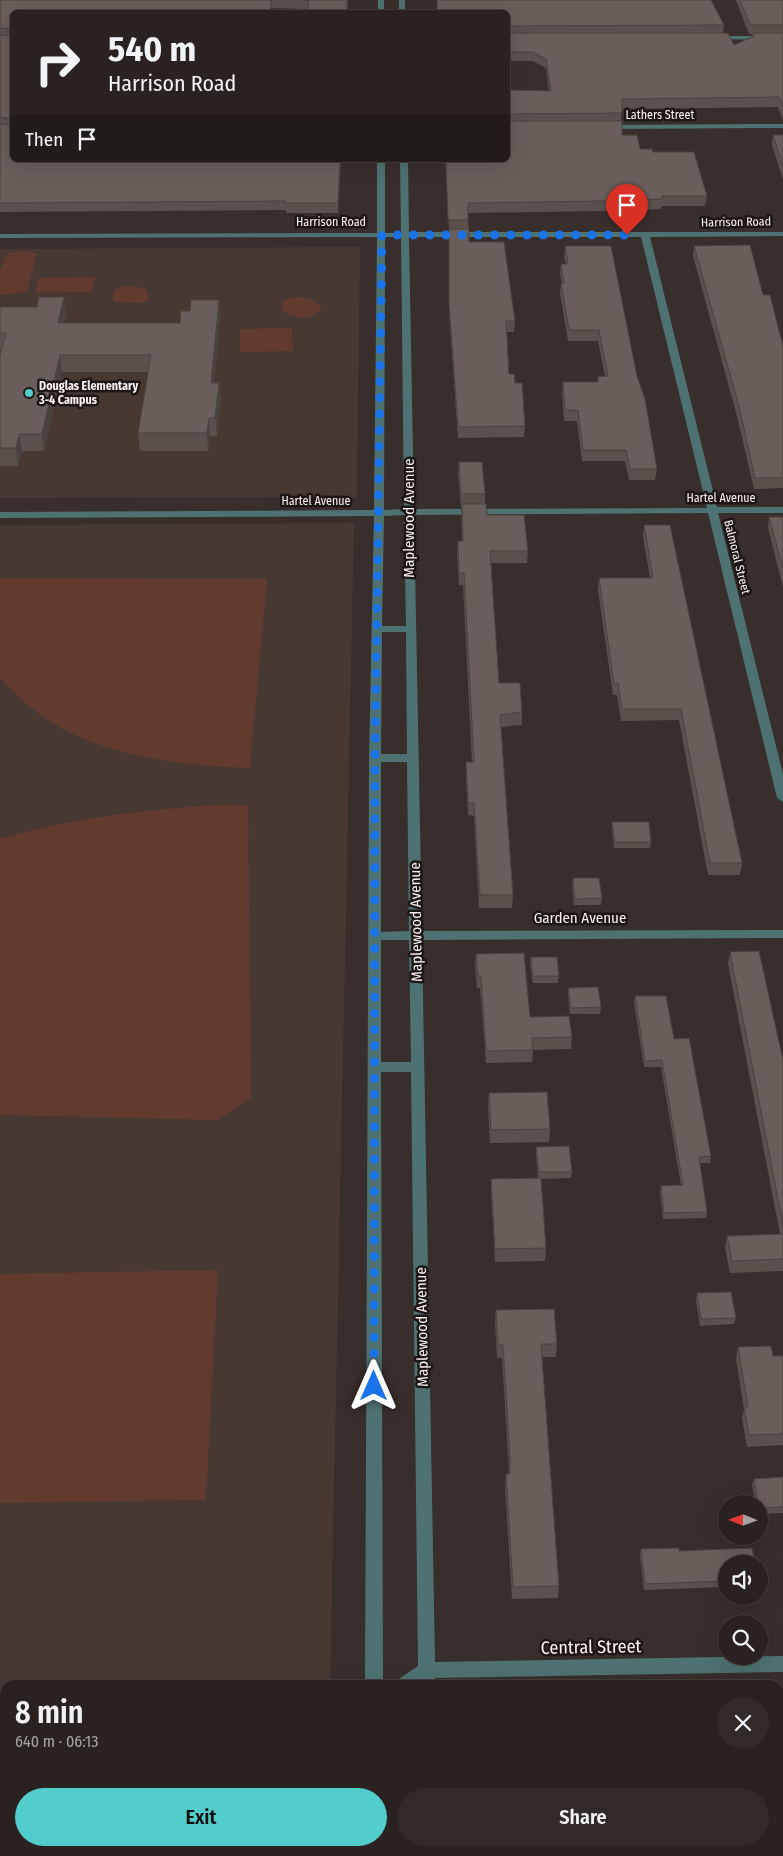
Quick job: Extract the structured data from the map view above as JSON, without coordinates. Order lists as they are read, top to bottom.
{
  "streets": {
    "street": [
      "Lathers Street",
      "Harrison Road",
      "Hartel Avenue",
      "Maplewood Avenue",
      "Balmoral Street",
      "Garden Avenue",
      "Central Street"
    ]
  },
  "crossings": [
    ["Harrison Road", "Maplewood Avenue"],
    ["Harrison Road", "Balmoral Street"],
    ["Hartel Avenue", "Maplewood Avenue"],
    ["Hartel Avenue", "Balmoral Street"],
    ["Maplewood Avenue", "Garden Avenue"],
    ["Maplewood Avenue", "Central Street"]
  ],
  "places": ["Douglas Elementary 3-4 Campus"],
  "north": "left",
  "page": {
    "turn": ["540 m", "Harrison Road"],
    "then": "Then",
    "heading": ["8 min", "640 m · 06:13"],
    "buttons": ["Exit", "Share"]
  }
}
